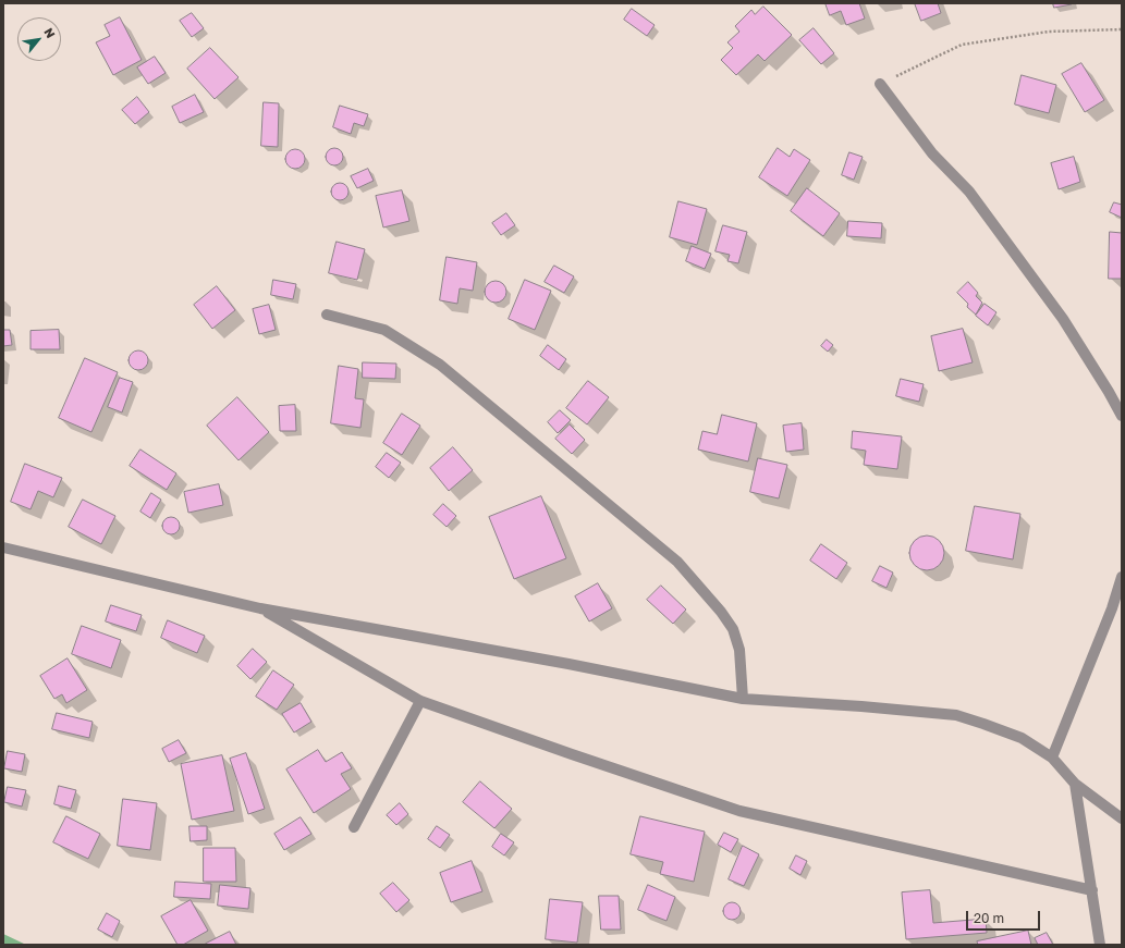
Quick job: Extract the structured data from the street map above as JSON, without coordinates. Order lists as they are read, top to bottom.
{
  "scale_bar": "20 m",
  "north": "top right"
}
